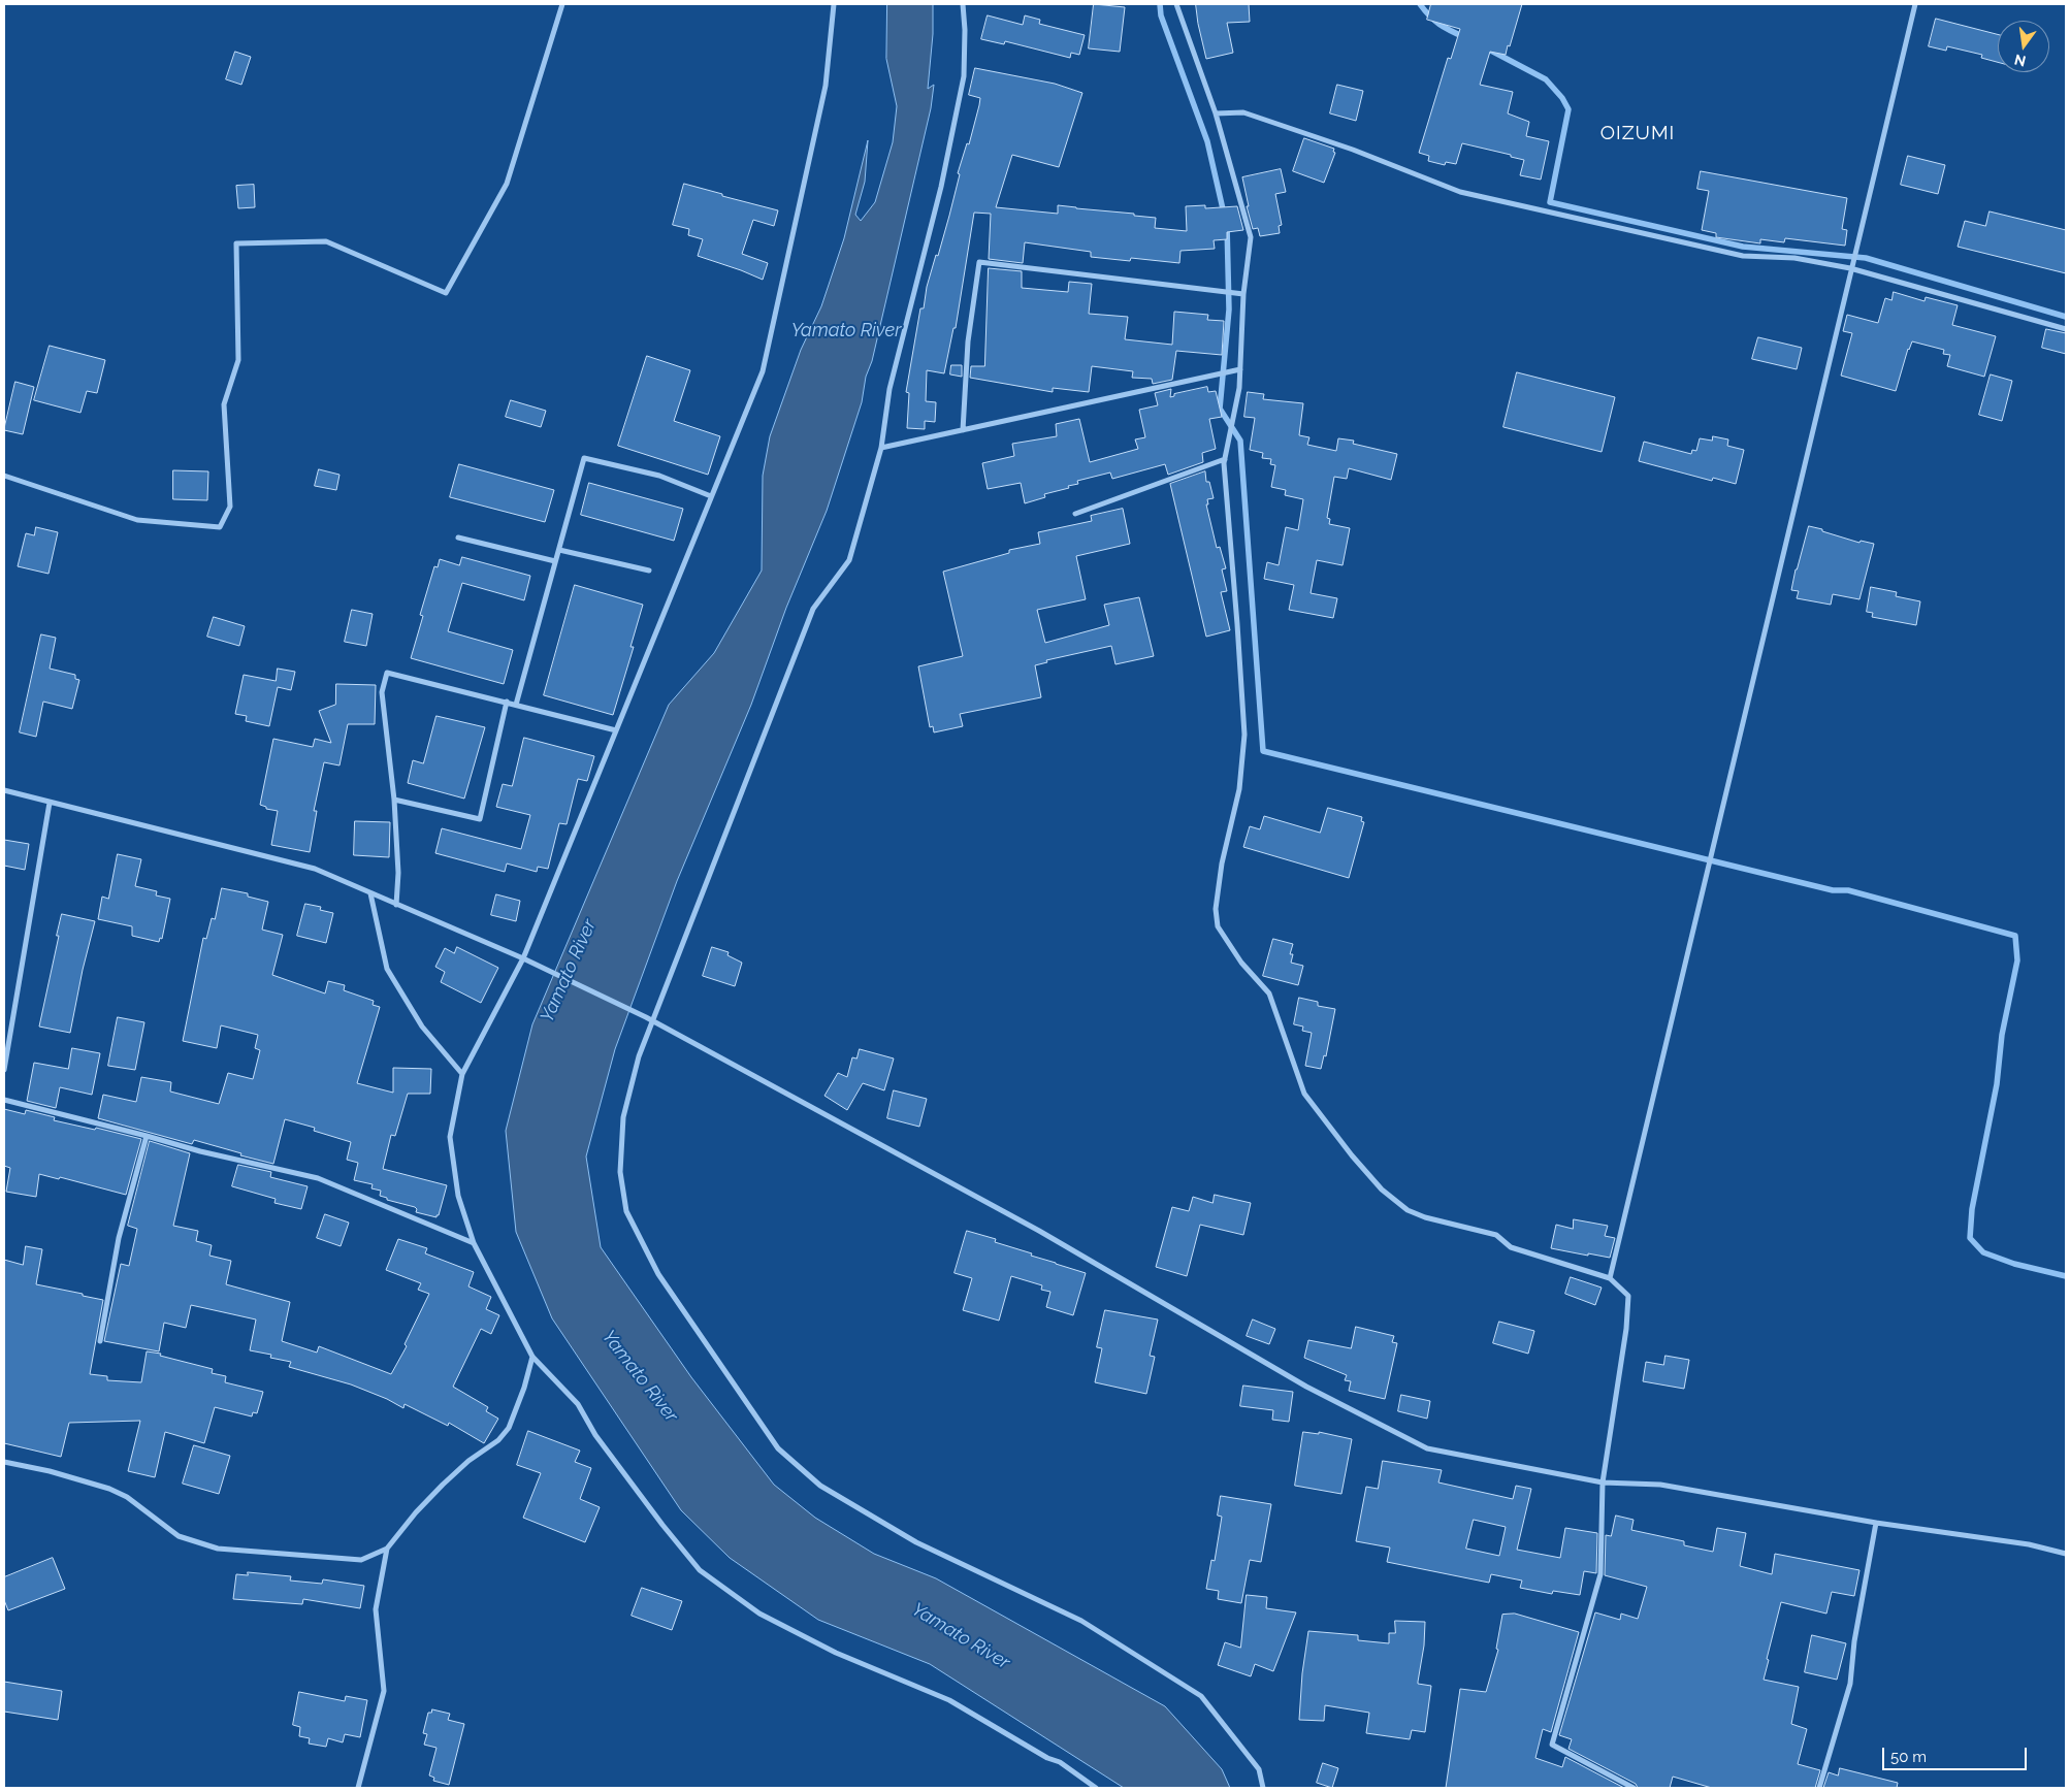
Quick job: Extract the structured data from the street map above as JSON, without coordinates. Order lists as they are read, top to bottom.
{
  "districts": ["OIZUMI"],
  "water": ["Yamato River"],
  "scale_bar": "50 m",
  "north": "bottom"
}
